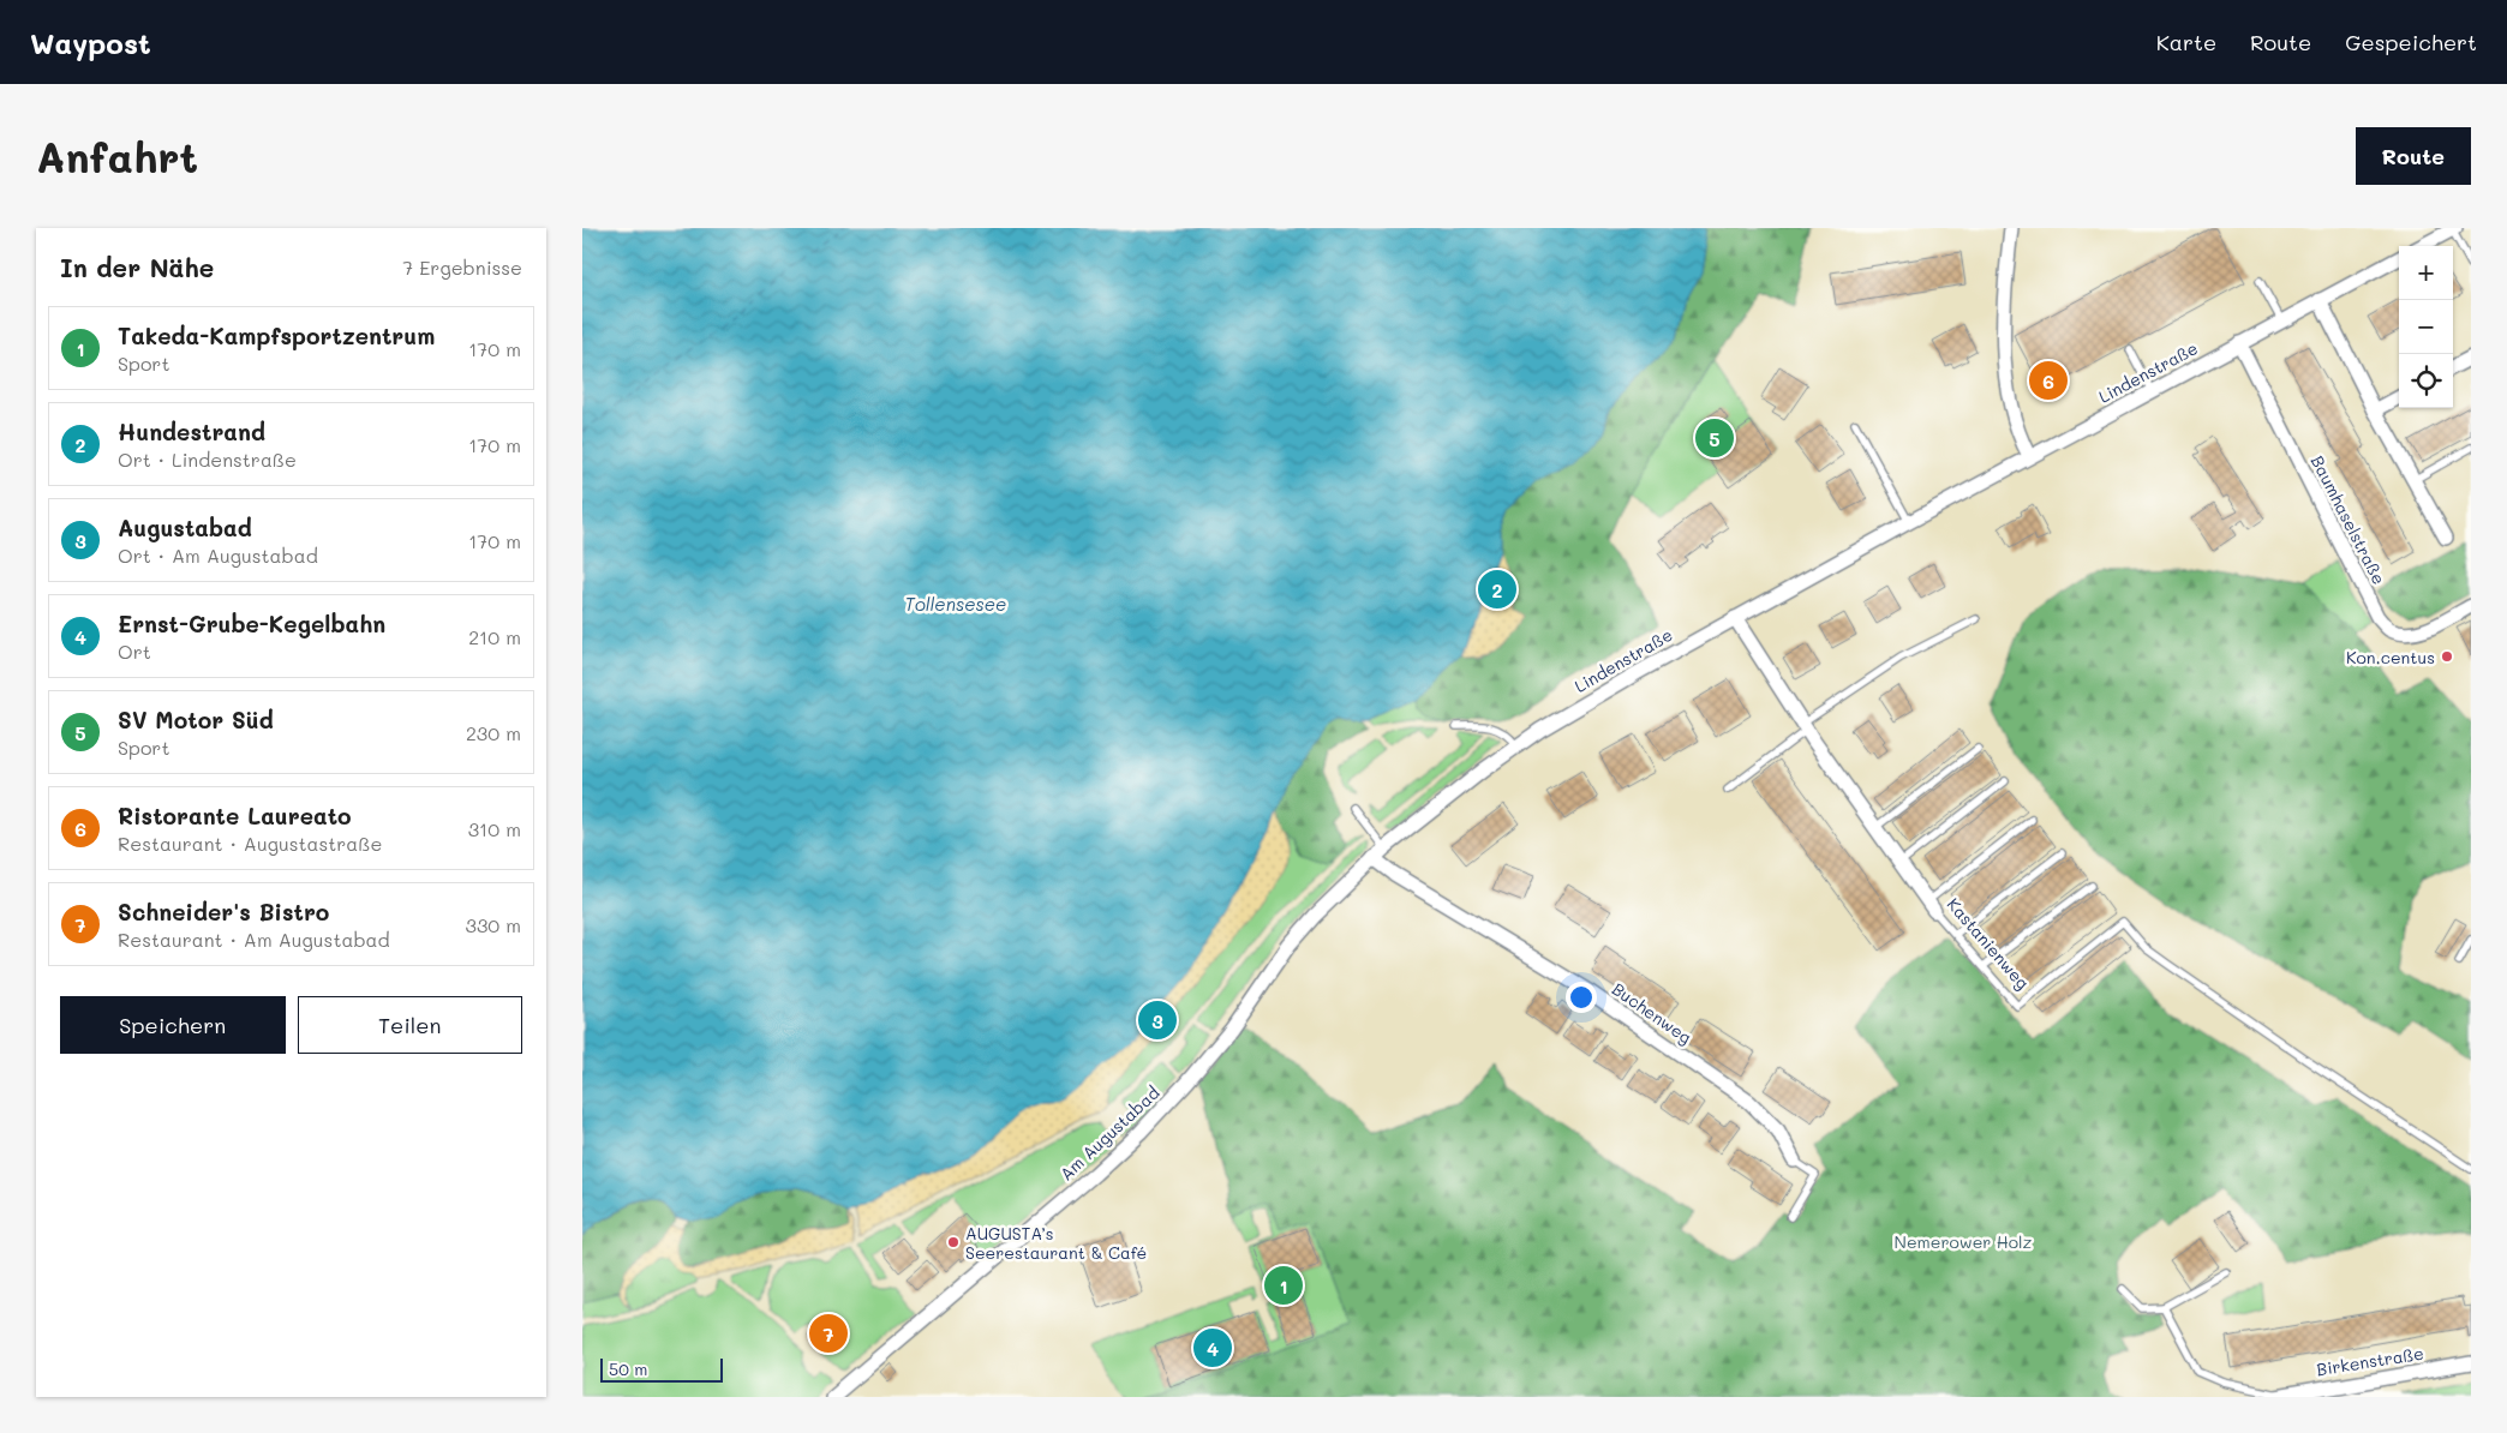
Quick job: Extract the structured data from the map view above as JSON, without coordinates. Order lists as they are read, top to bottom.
{
  "streets": {
    "street": [
      "Lindenstraße",
      "Baumhaselstraße",
      "Kastanienweg",
      "Buchenweg",
      "Am Augustabad",
      "Birkenstraße"
    ]
  },
  "crossings": [
    ["Lindenstraße", "Baumhaselstraße"],
    ["Lindenstraße", "Kastanienweg"],
    ["Lindenstraße", "Buchenweg"],
    ["Lindenstraße", "Am Augustabad"],
    ["Buchenweg", "Am Augustabad"]
  ],
  "water": ["Tollensesee"],
  "parks": ["Nemerower Holz"],
  "places": ["Kon.centus", "AUGUSTA’s Seerestaurant & Café"],
  "scale_bar": "50 m",
  "page": {
    "header": "Waypost",
    "nav": ["Karte", "Route", "Gespeichert"],
    "buttons": [
      "Route",
      ["Speichern", "Teilen"]
    ],
    "title": "Anfahrt",
    "heading": ["In der Nähe", "7 Ergebnisse"],
    "map_buttons": ["+", "−"],
    "list": [
      {
        "mark": "1",
        "name": "Takeda-Kampfsportzentrum",
        "note": "Sport",
        "value": "170 m"
      },
      {
        "mark": "2",
        "name": "Hundestrand",
        "note": "Ort · Lindenstraße",
        "value": "170 m"
      },
      {
        "mark": "3",
        "name": "Augustabad",
        "note": "Ort · Am Augustabad",
        "value": "170 m"
      },
      {
        "mark": "4",
        "name": "Ernst-Grube-Kegelbahn",
        "note": "Ort",
        "value": "210 m"
      },
      {
        "mark": "5",
        "name": "SV Motor Süd",
        "note": "Sport",
        "value": "230 m"
      },
      {
        "mark": "6",
        "name": "Ristorante Laureato",
        "note": "Restaurant · Augustastraße",
        "value": "310 m"
      },
      {
        "mark": "7",
        "name": "Schneider's Bistro",
        "note": "Restaurant · Am Augustabad",
        "value": "330 m"
      }
    ],
    "pins": [
      "6",
      "5",
      "2",
      "3",
      "1",
      "7",
      "4"
    ],
    "scale": "50 m"
  }
}
